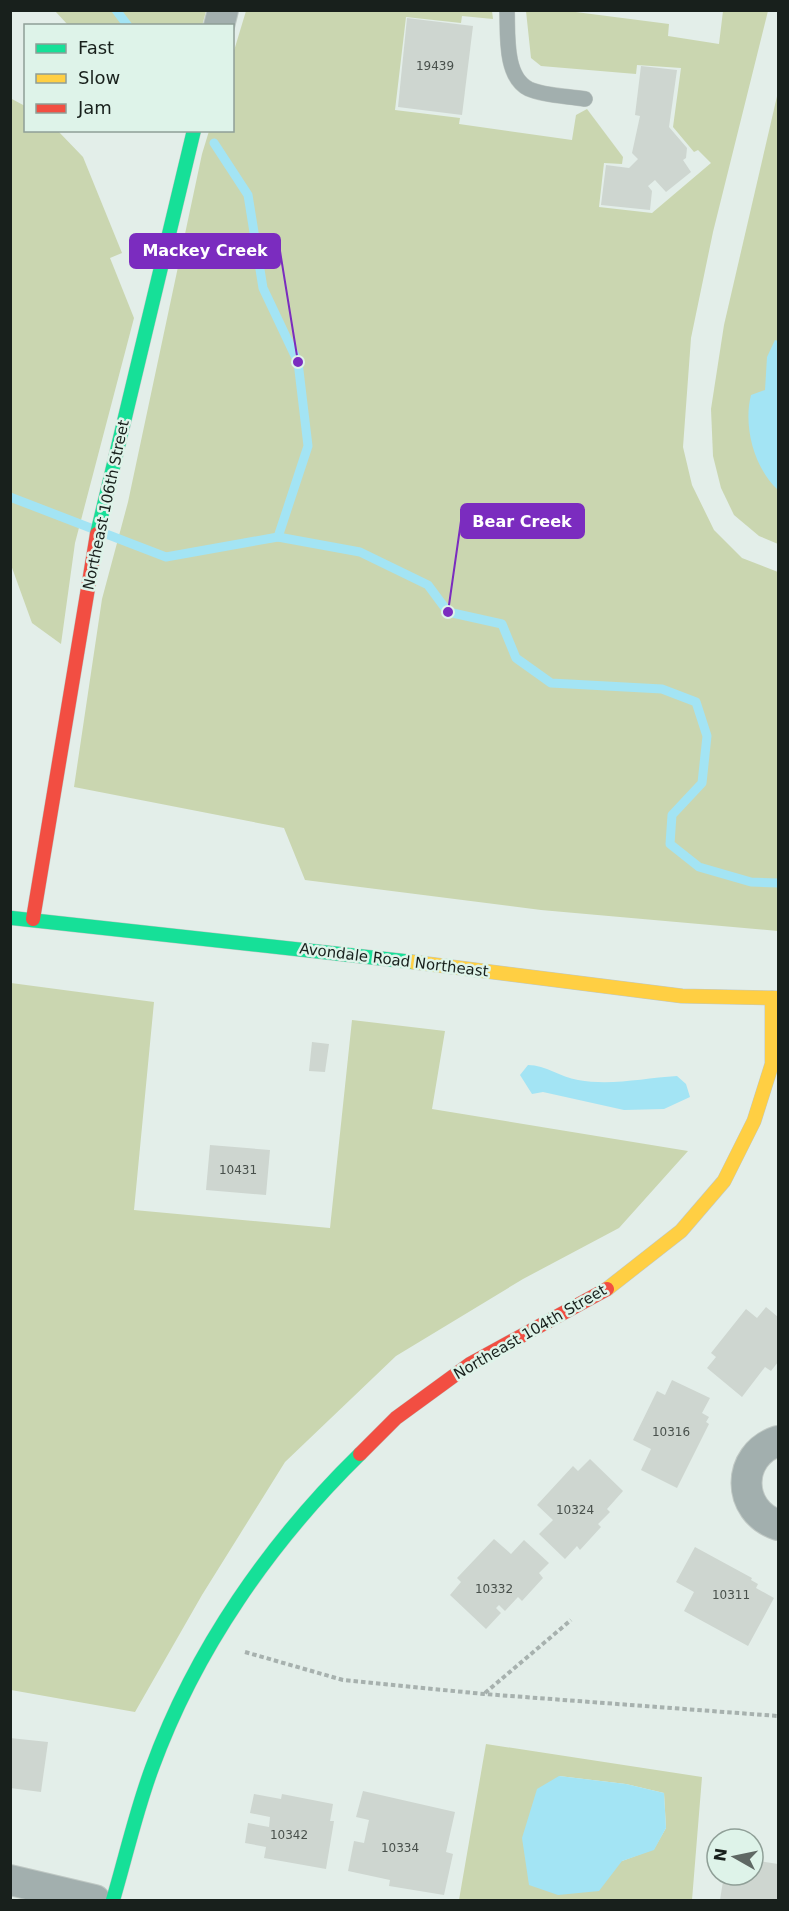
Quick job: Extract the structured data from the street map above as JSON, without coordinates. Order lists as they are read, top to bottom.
{
  "streets": {
    "street": ["Northeast 106th Street", "Avondale Road Northeast", "Northeast 104th Street"]
  },
  "crossings": [
    ["Northeast 106th Street", "Avondale Road Northeast"],
    ["Avondale Road Northeast", "Northeast 104th Street"]
  ],
  "places": ["Mackey Creek", "Bear Creek"],
  "house_numbers": [
    "19439",
    "10431",
    "10316",
    "10324",
    "10332",
    "10311",
    "10342",
    "10334"
  ],
  "legend": ["Fast", "Slow", "Jam"],
  "north": "left"
}
